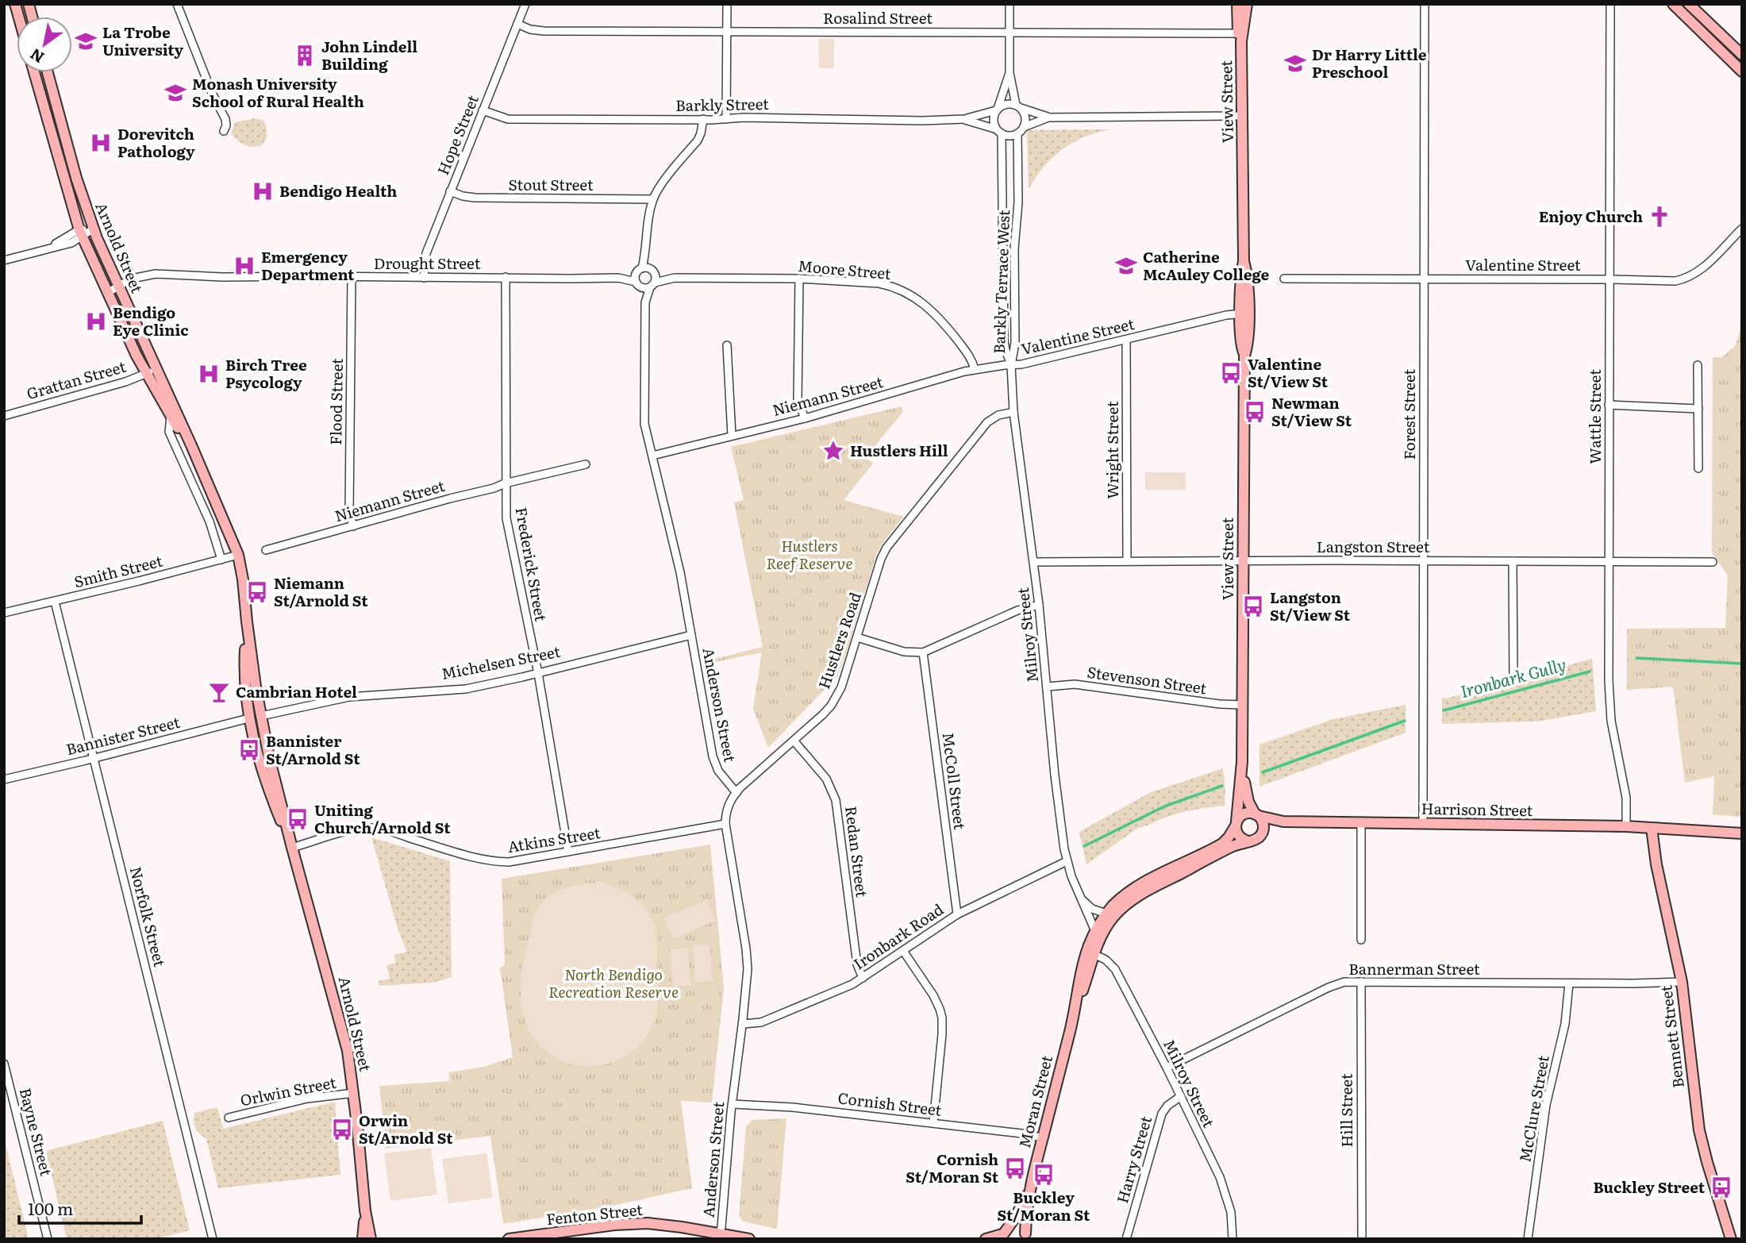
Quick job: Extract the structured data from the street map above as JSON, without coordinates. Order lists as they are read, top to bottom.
{
  "streets": {
    "street": [
      "Rosalind Street",
      "View Street",
      "Barkly Street",
      "Hope Street",
      "Stout Street",
      "Arnold Street",
      "Drought Street",
      "Valentine Street",
      "Moore Street",
      "Barkly Terrace West",
      "Grattan Street",
      "Niemann Street",
      "Flood Street",
      "Forest Street",
      "Wattle Street",
      "Wright Street",
      "Langston Street",
      "Frederick Street",
      "Smith Street",
      "Milroy Street",
      "Hustlers Road",
      "Michelsen Street",
      "Stevenson Street",
      "Anderson Street",
      "Bannister Street",
      "McColl Street",
      "Harrison Street",
      "Atkins Street",
      "Redan Street",
      "Norfolk Street",
      "Ironbark Road",
      "Bannerman Street",
      "Bennett Street",
      "Orlwin Street",
      "Moran Street",
      "Cornish Street",
      "McClure Street",
      "Hill Street",
      "Bayne Street",
      "Harry Street",
      "Fenton Street"
    ]
  },
  "crossings": [
    ["Rosalind Street", "View Street"],
    ["Rosalind Street", "Hope Street"],
    ["View Street", "Valentine Street"],
    ["View Street", "Langston Street"],
    ["View Street", "Stevenson Street"],
    ["View Street", "Harrison Street"],
    ["Barkly Street", "Hope Street"],
    ["Barkly Street", "Barkly Terrace West"],
    ["Hope Street", "Stout Street"],
    ["Hope Street", "Drought Street"],
    ["Arnold Street", "Drought Street"],
    ["Arnold Street", "Grattan Street"],
    ["Arnold Street", "Smith Street"],
    ["Arnold Street", "Michelsen Street"],
    ["Arnold Street", "Bannister Street"],
    ["Arnold Street", "Atkins Street"],
    ["Arnold Street", "Orlwin Street"],
    ["Drought Street", "Moore Street"],
    ["Drought Street", "Flood Street"],
    ["Drought Street", "Frederick Street"],
    ["Drought Street", "Anderson Street"],
    ["Valentine Street", "Barkly Terrace West"],
    ["Valentine Street", "Niemann Street"],
    ["Valentine Street", "Forest Street"],
    ["Valentine Street", "Wattle Street"],
    ["Valentine Street", "Wright Street"],
    ["Valentine Street", "Milroy Street"],
    ["Moore Street", "Niemann Street"],
    ["Moore Street", "Anderson Street"],
    ["Barkly Terrace West", "Niemann Street"],
    ["Barkly Terrace West", "Milroy Street"],
    ["Niemann Street", "Flood Street"],
    ["Niemann Street", "Frederick Street"],
    ["Niemann Street", "Milroy Street"],
    ["Niemann Street", "Anderson Street"],
    ["Forest Street", "Langston Street"],
    ["Forest Street", "Harrison Street"],
    ["Wattle Street", "Langston Street"],
    ["Wattle Street", "Harrison Street"],
    ["Wright Street", "Langston Street"],
    ["Langston Street", "Milroy Street"],
    ["Frederick Street", "Michelsen Street"],
    ["Frederick Street", "Atkins Street"],
    ["Smith Street", "Norfolk Street"],
    ["Milroy Street", "Hustlers Road"],
    ["Milroy Street", "Stevenson Street"],
    ["Milroy Street", "Ironbark Road"],
    ["Milroy Street", "Bannerman Street"],
    ["Milroy Street", "Moran Street"],
    ["Milroy Street", "Harry Street"],
    ["Hustlers Road", "Anderson Street"],
    ["Hustlers Road", "Redan Street"],
    ["Michelsen Street", "Anderson Street"],
    ["Michelsen Street", "Bannister Street"],
    ["Anderson Street", "Atkins Street"],
    ["Anderson Street", "Ironbark Road"],
    ["Anderson Street", "Cornish Street"],
    ["Anderson Street", "Fenton Street"],
    ["Bannister Street", "Norfolk Street"],
    ["McColl Street", "Ironbark Road"],
    ["Harrison Street", "Bennett Street"],
    ["Redan Street", "Ironbark Road"],
    ["Bannerman Street", "Bennett Street"],
    ["Bannerman Street", "McClure Street"],
    ["Bannerman Street", "Hill Street"],
    ["Moran Street", "Cornish Street"]
  ],
  "water": ["Ironbark Gully"],
  "parks": ["Hustlers Reef Reserve", "North Bendigo Recreation Reserve"],
  "places": {
    "school or university": [
      "La Trobe University",
      "Dr Harry Little Preschool",
      "Monash University School of Rural Health",
      "Catherine McAuley College"
    ],
    "building": ["John Lindell Building"],
    "hospital": [
      "Dorevitch Pathology",
      "Bendigo Health",
      "Emergency Department",
      "Bendigo Eye Clinic",
      "Birch Tree Psycology"
    ],
    "church": ["Enjoy Church"],
    "bus stop": [
      "Valentine St/View St",
      "Newman St/View St",
      "Niemann St/Arnold St",
      "Langston St/View St",
      "Bannister St/Arnold St",
      "Uniting Church/Arnold St",
      "Orwin St/Arnold St",
      "Cornish St/Moran St",
      "Buckley St/Moran St",
      "Buckley Street"
    ],
    "place": ["Hustlers Hill"],
    "bar": ["Cambrian Hotel"]
  },
  "scale_bar": "100 m",
  "north": "bottom left"
}
